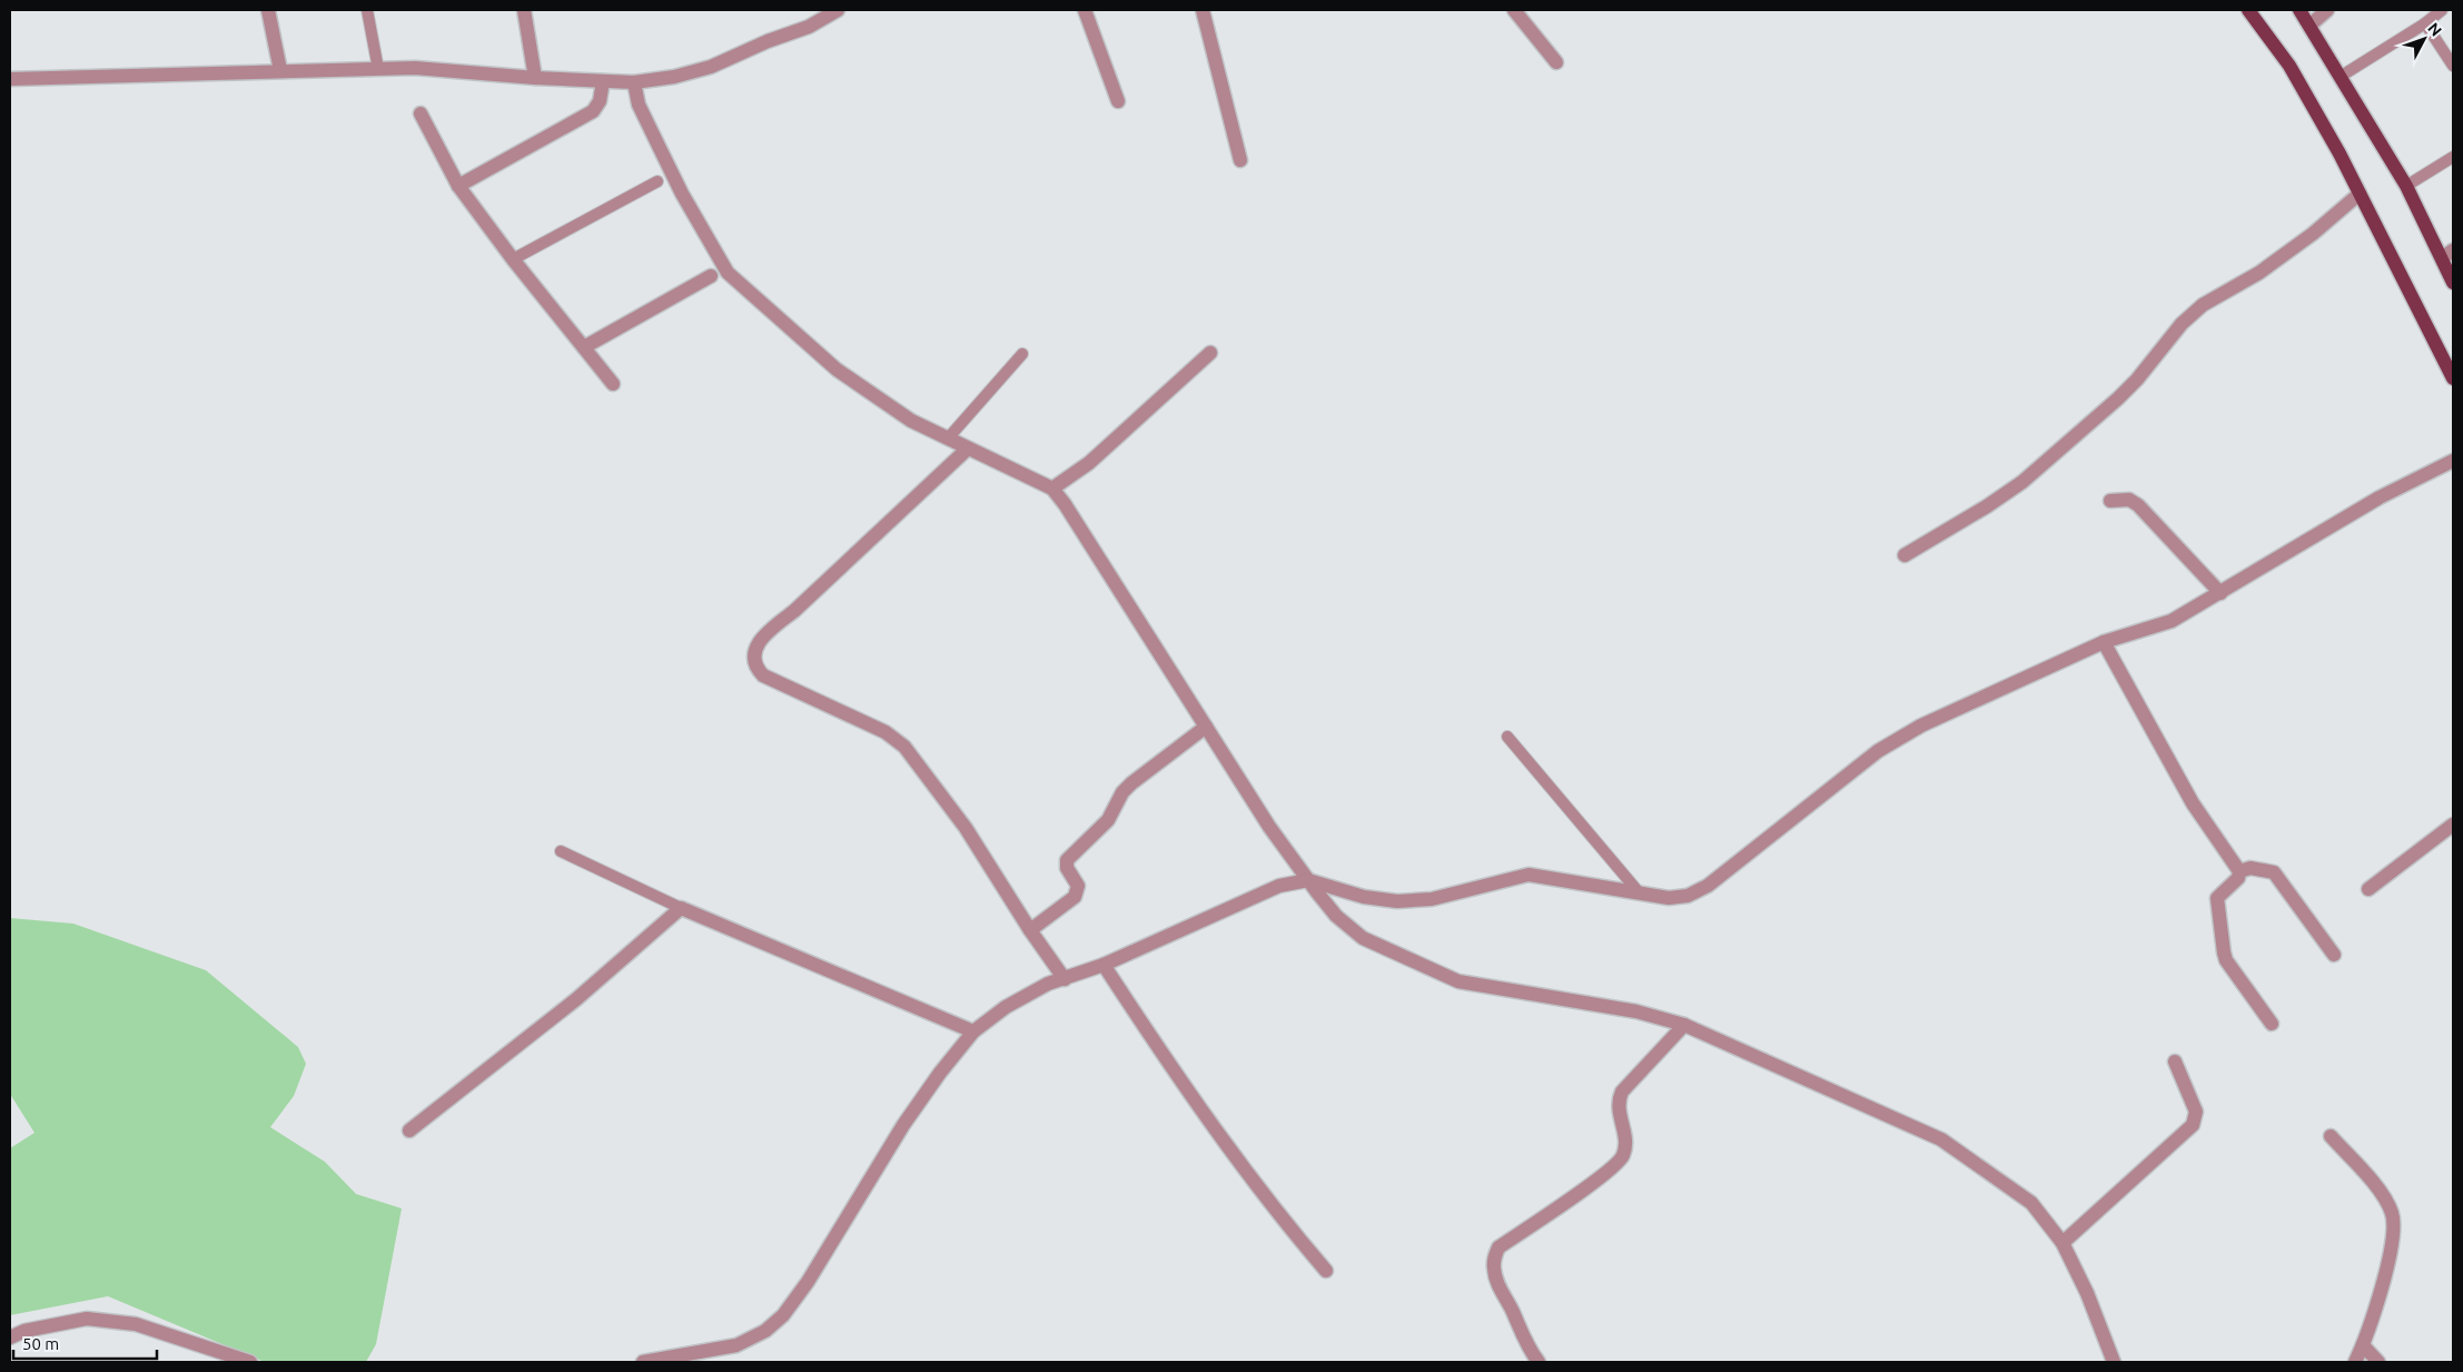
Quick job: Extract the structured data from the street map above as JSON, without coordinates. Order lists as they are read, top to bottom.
{
  "scale_bar": "50 m",
  "north": "top right"
}
